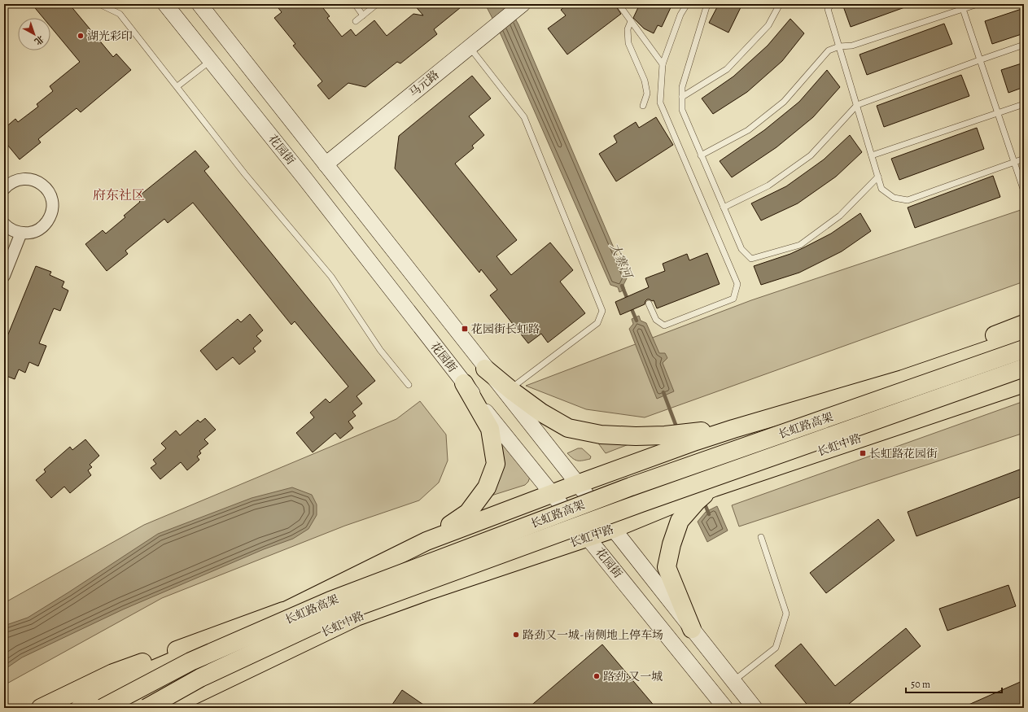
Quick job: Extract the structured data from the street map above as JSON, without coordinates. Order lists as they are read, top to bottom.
{
  "streets": {
    "main road": [
      "马元路",
      "花园街",
      "长虹路高架",
      "长虹中路"
    ]
  },
  "crossings": [
    ["花园街", "长虹中路"]
  ],
  "districts": ["府东社区"],
  "water": ["大寨河"],
  "places": {
    "other": ["湖光彩印", "路劲又一城-南侧地上停车场", "路劲·又一城"],
    "transit": ["花园街长虹路", "长虹路花园街"]
  },
  "scale_bar": "50 m",
  "north": "bottom right"
}
